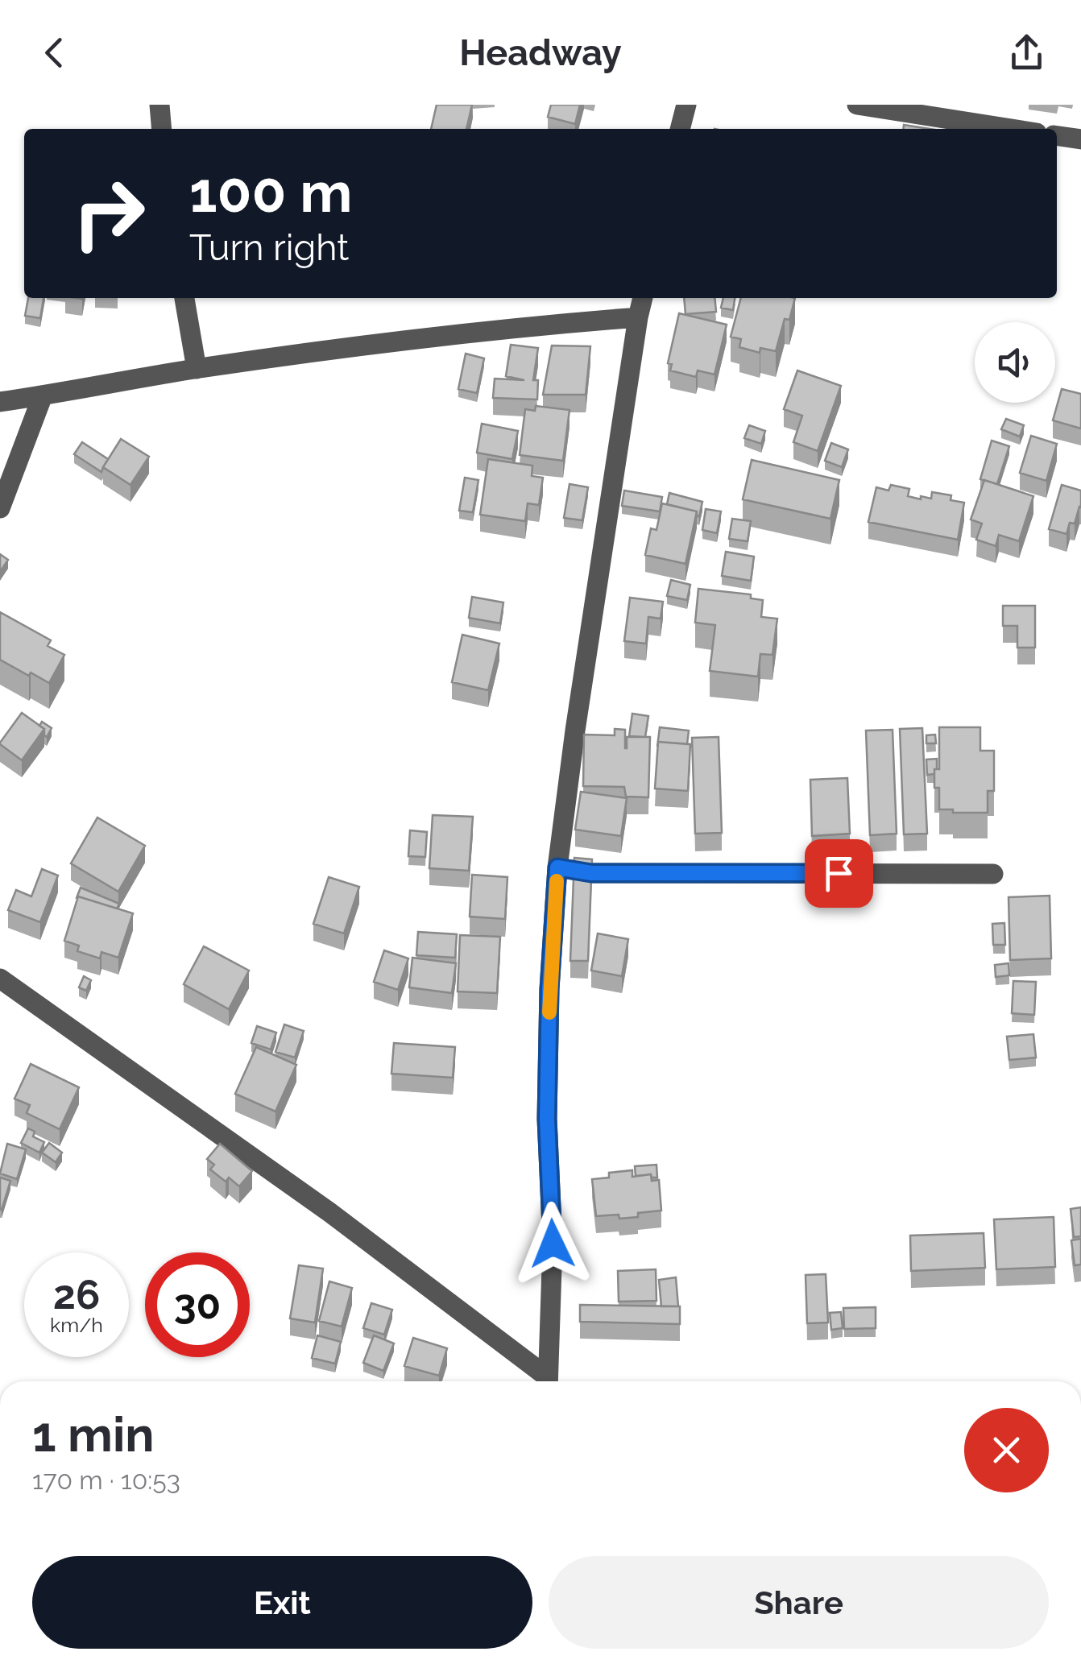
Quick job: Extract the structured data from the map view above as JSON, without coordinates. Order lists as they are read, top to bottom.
{
  "page": {
    "header": "Headway",
    "turn": ["100 m", "Turn right"],
    "speed": "26 km/h",
    "limit": "30",
    "heading": ["1 min", "170 m · 10:53"],
    "buttons": ["Exit", "Share"]
  }
}
